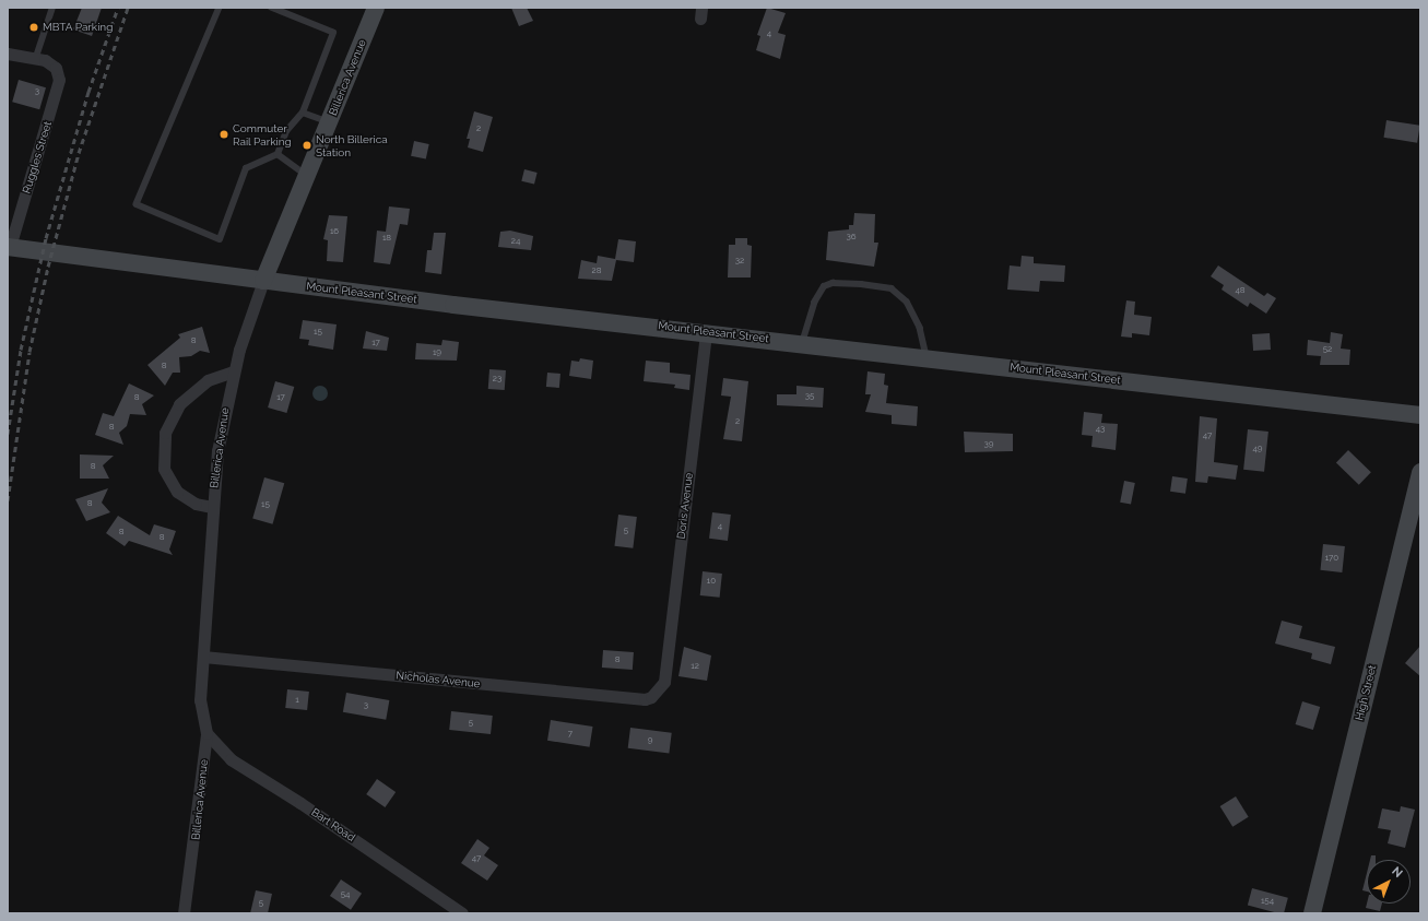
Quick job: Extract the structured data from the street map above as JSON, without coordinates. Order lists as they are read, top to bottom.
{
  "streets": {
    "main road": ["Billerica Avenue", "Mount Pleasant Street", "High Street"],
    "street": [
      "Ruggles Street",
      "Doris Avenue",
      "Nicholas Avenue",
      "Bart Road"
    ]
  },
  "crossings": [
    ["Billerica Avenue", "Mount Pleasant Street"],
    ["Billerica Avenue", "Nicholas Avenue"],
    ["Billerica Avenue", "Bart Road"],
    ["Ruggles Street", "Mount Pleasant Street"],
    ["Mount Pleasant Street", "Doris Avenue"],
    ["Doris Avenue", "Nicholas Avenue"]
  ],
  "places": ["MBTA Parking", "Commuter Rail Parking", "North Billerica Station"],
  "house_numbers": [
    "4",
    "3",
    "2",
    "16",
    "36",
    "18",
    "24",
    "32",
    "28",
    "48",
    "15",
    "8",
    "17",
    "52",
    "19",
    "8",
    "23",
    "35",
    "8",
    "17",
    "2",
    "8",
    "43",
    "47",
    "39",
    "49",
    "8",
    "8",
    "15",
    "4",
    "5",
    "8",
    "8",
    "170",
    "10",
    "8",
    "12",
    "1",
    "3",
    "5",
    "7",
    "9",
    "47",
    "54",
    "154",
    "5"
  ],
  "north": "top right"
}
